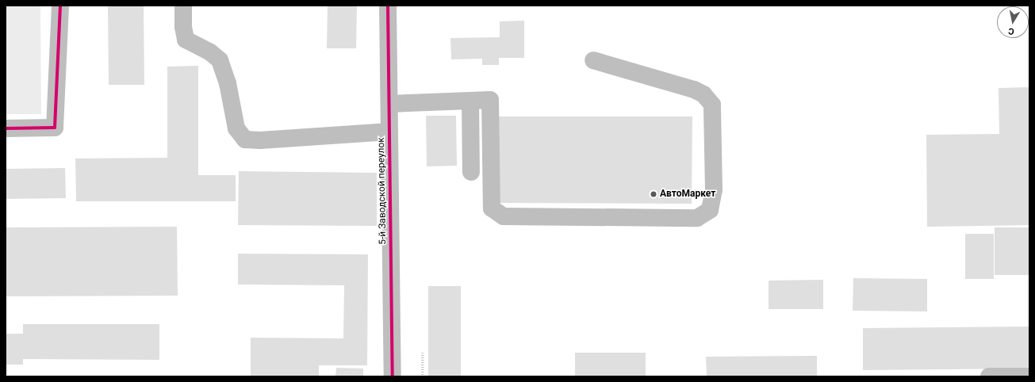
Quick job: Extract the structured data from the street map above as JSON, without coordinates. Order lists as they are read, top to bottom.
{
  "streets": {
    "street": ["5-й Заводской переулок"]
  },
  "places": ["АвтоМаркет"],
  "north": "bottom"
}
